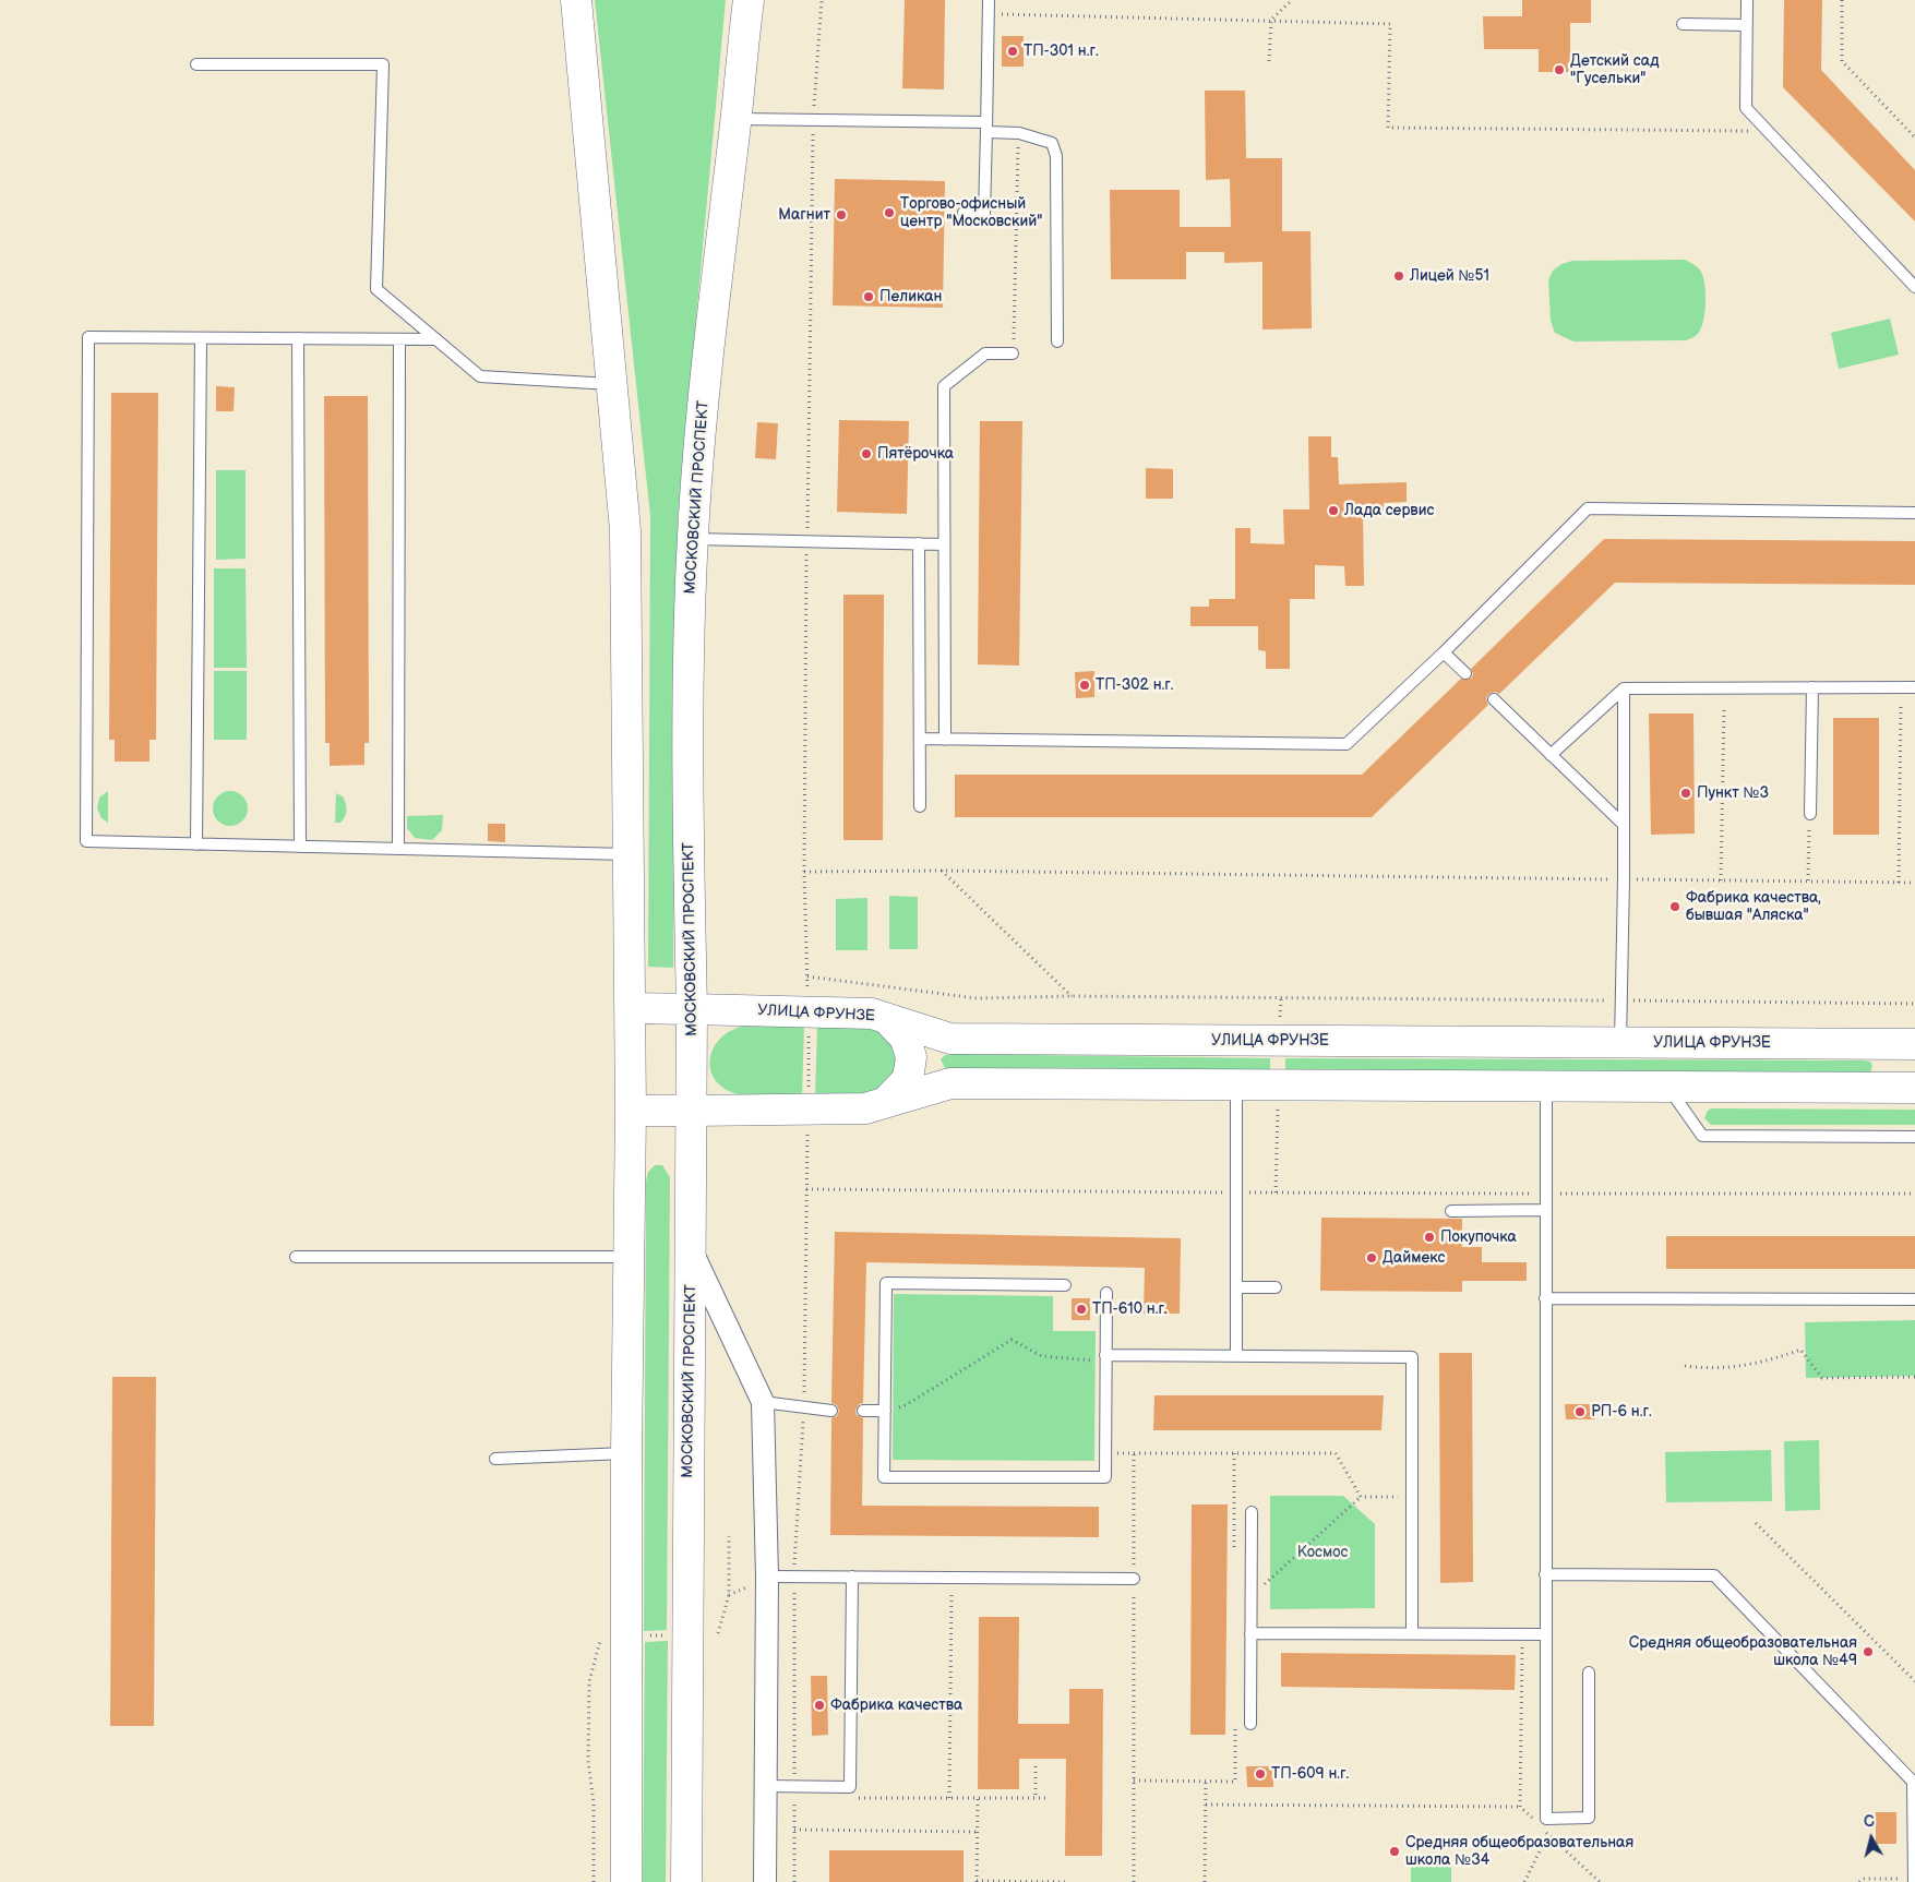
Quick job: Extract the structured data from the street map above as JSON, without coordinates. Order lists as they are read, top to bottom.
{
  "streets": {
    "main road": ["МОСКОВСКИЙ ПРОСПЕКТ", "УЛИЦА ФРУНЗЕ"]
  },
  "crossings": [
    ["МОСКОВСКИЙ ПРОСПЕКТ", "УЛИЦА ФРУНЗЕ"]
  ],
  "parks": ["Космос"],
  "places": [
    "ТП-301 н.г.",
    "Детский сад \"Гусельки\"",
    "Торгово-офисный центр \"Московский\"",
    "Магнит",
    "Лицей №51",
    "Пеликан",
    "Пятёрочка",
    "Лада сервис",
    "ТП-302 н.г.",
    "Пункт №3",
    "Фабрика качества, бывшая \"Аляска\"",
    "Покупочка",
    "Даймекс",
    "ТП-610 н.г.",
    "РП-6 н.г.",
    "Средняя общеобразовательная школа №49",
    "Фабрика качества",
    "ТП-609 н.г.",
    "Средняя общеобразовательная школа №34"
  ],
  "north": "top"
}
